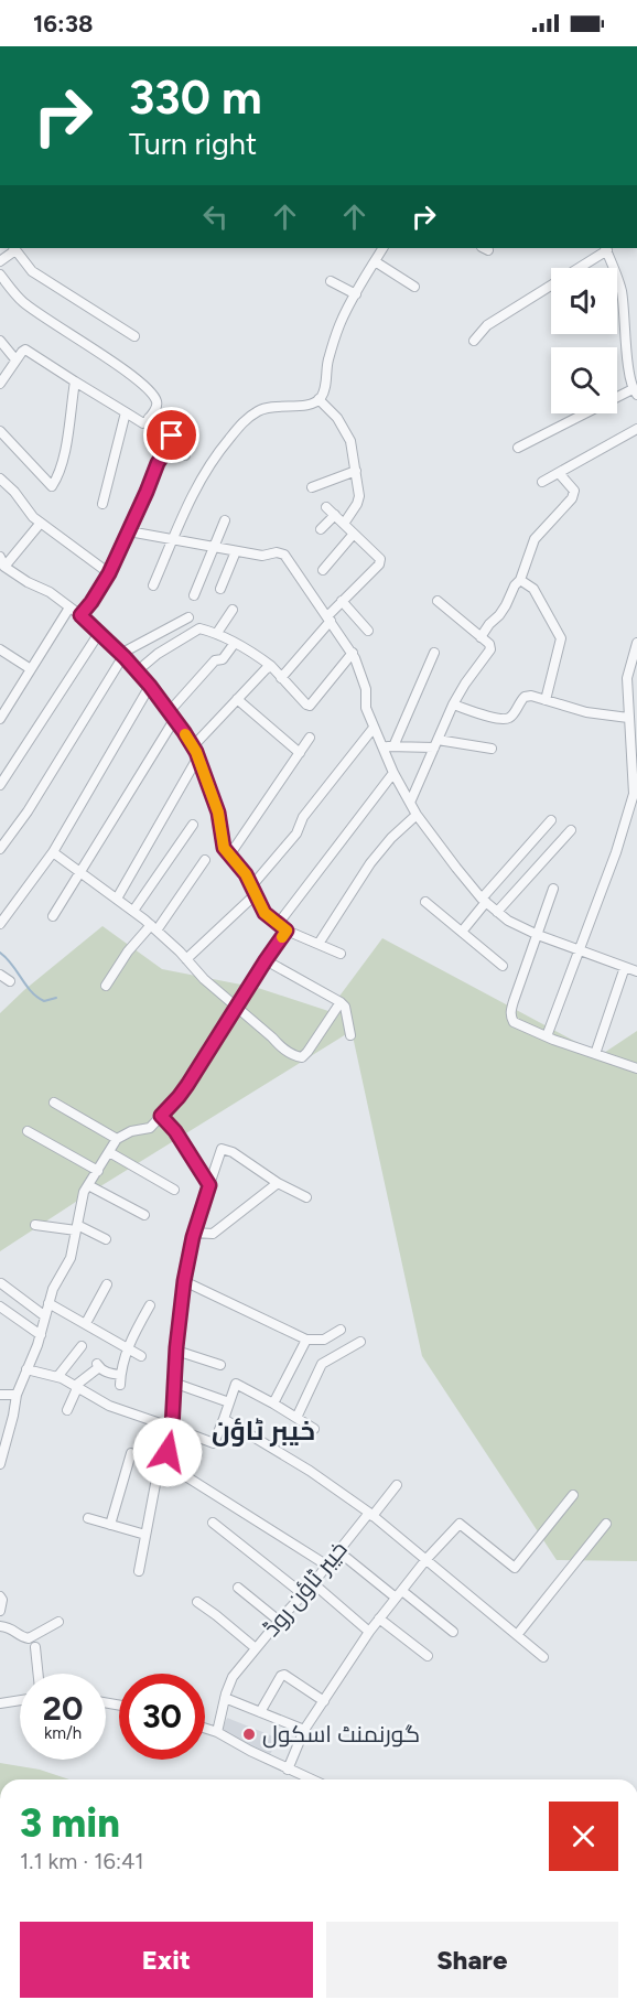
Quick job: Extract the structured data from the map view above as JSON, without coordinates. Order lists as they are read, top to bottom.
{
  "streets": {
    "street": ["خیبر ٹاؤن روڈ"]
  },
  "districts": ["خیبر ٹاؤن"],
  "places": ["گورنمنٹ اسکول"],
  "page": {
    "status": "16:38",
    "turn": ["330 m", "Turn right"],
    "speed": "20 km/h",
    "limit": "30",
    "heading": ["3 min", "1.1 km · 16:41"],
    "buttons": ["Exit", "Share"]
  }
}
